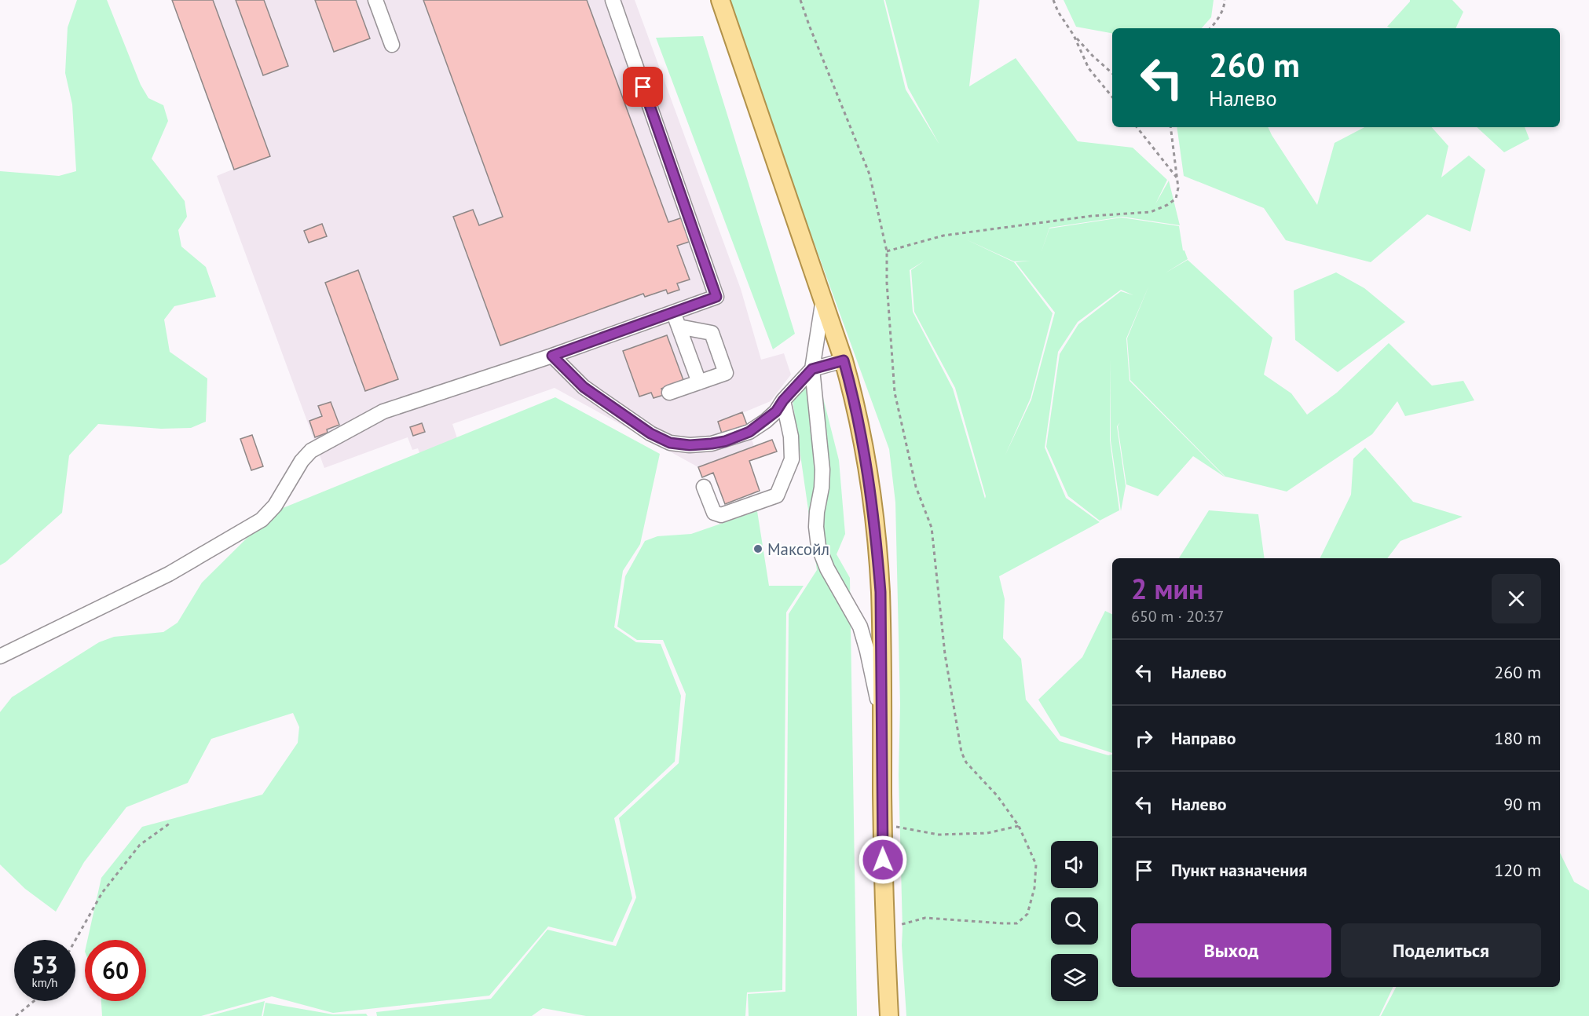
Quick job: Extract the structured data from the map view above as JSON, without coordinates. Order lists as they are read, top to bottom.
{
  "places": ["Максойл"],
  "page": {
    "turn": ["260 m", "Налево"],
    "heading": ["2 мин", "650 m · 20:37"],
    "list": [
      {
        "name": "Налево",
        "value": "260 m"
      },
      {
        "name": "Направо",
        "value": "180 m"
      },
      {
        "name": "Налево",
        "value": "90 m"
      },
      {
        "name": "Пункт назначения",
        "value": "120 m"
      }
    ],
    "buttons": ["Выход", "Поделиться"],
    "speed": "53 km/h",
    "limit": "60"
  }
}
